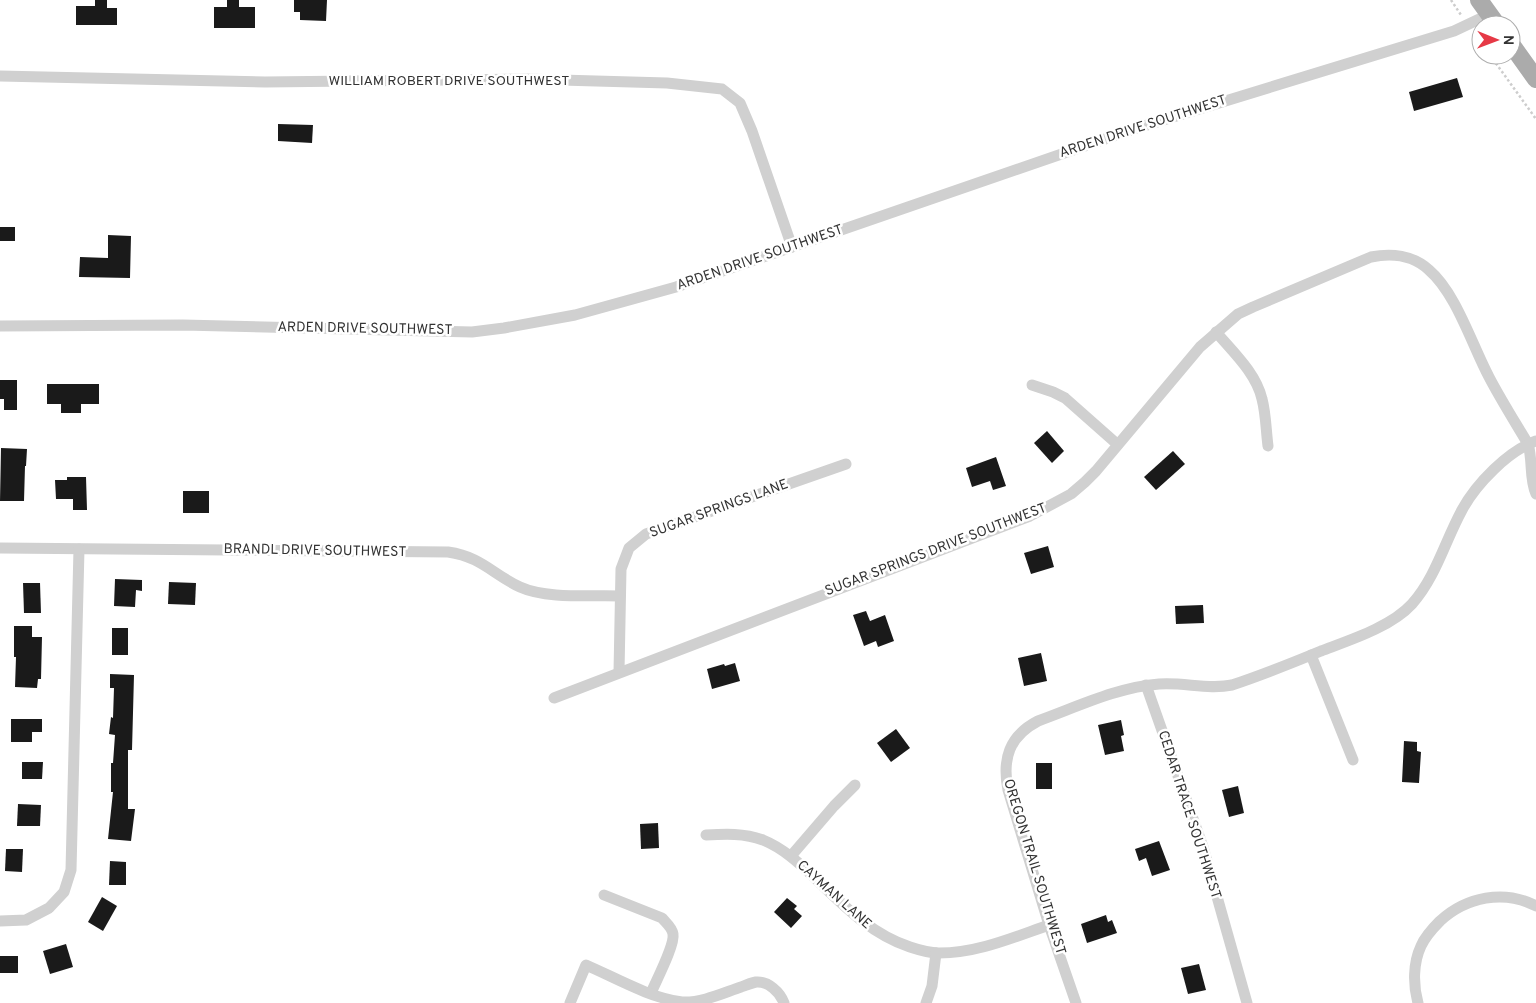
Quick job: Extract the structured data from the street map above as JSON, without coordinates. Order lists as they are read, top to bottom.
{
  "streets": {
    "street": [
      "WILLIAM ROBERT DRIVE SOUTHWEST",
      "ARDEN DRIVE SOUTHWEST",
      "SUGAR SPRINGS LANE",
      "SUGAR SPRINGS DRIVE SOUTHWEST",
      "BRANDL DRIVE SOUTHWEST",
      "CEDAR TRACE SOUTHWEST",
      "OREGON TRAIL SOUTHWEST",
      "CAYMAN LANE"
    ]
  },
  "crossings": [
    ["WILLIAM ROBERT DRIVE SOUTHWEST", "ARDEN DRIVE SOUTHWEST"],
    ["SUGAR SPRINGS LANE", "SUGAR SPRINGS DRIVE SOUTHWEST"],
    ["SUGAR SPRINGS LANE", "BRANDL DRIVE SOUTHWEST"],
    ["SUGAR SPRINGS DRIVE SOUTHWEST", "OREGON TRAIL SOUTHWEST"],
    ["CEDAR TRACE SOUTHWEST", "OREGON TRAIL SOUTHWEST"],
    ["OREGON TRAIL SOUTHWEST", "CAYMAN LANE"]
  ],
  "north": "right"
}
